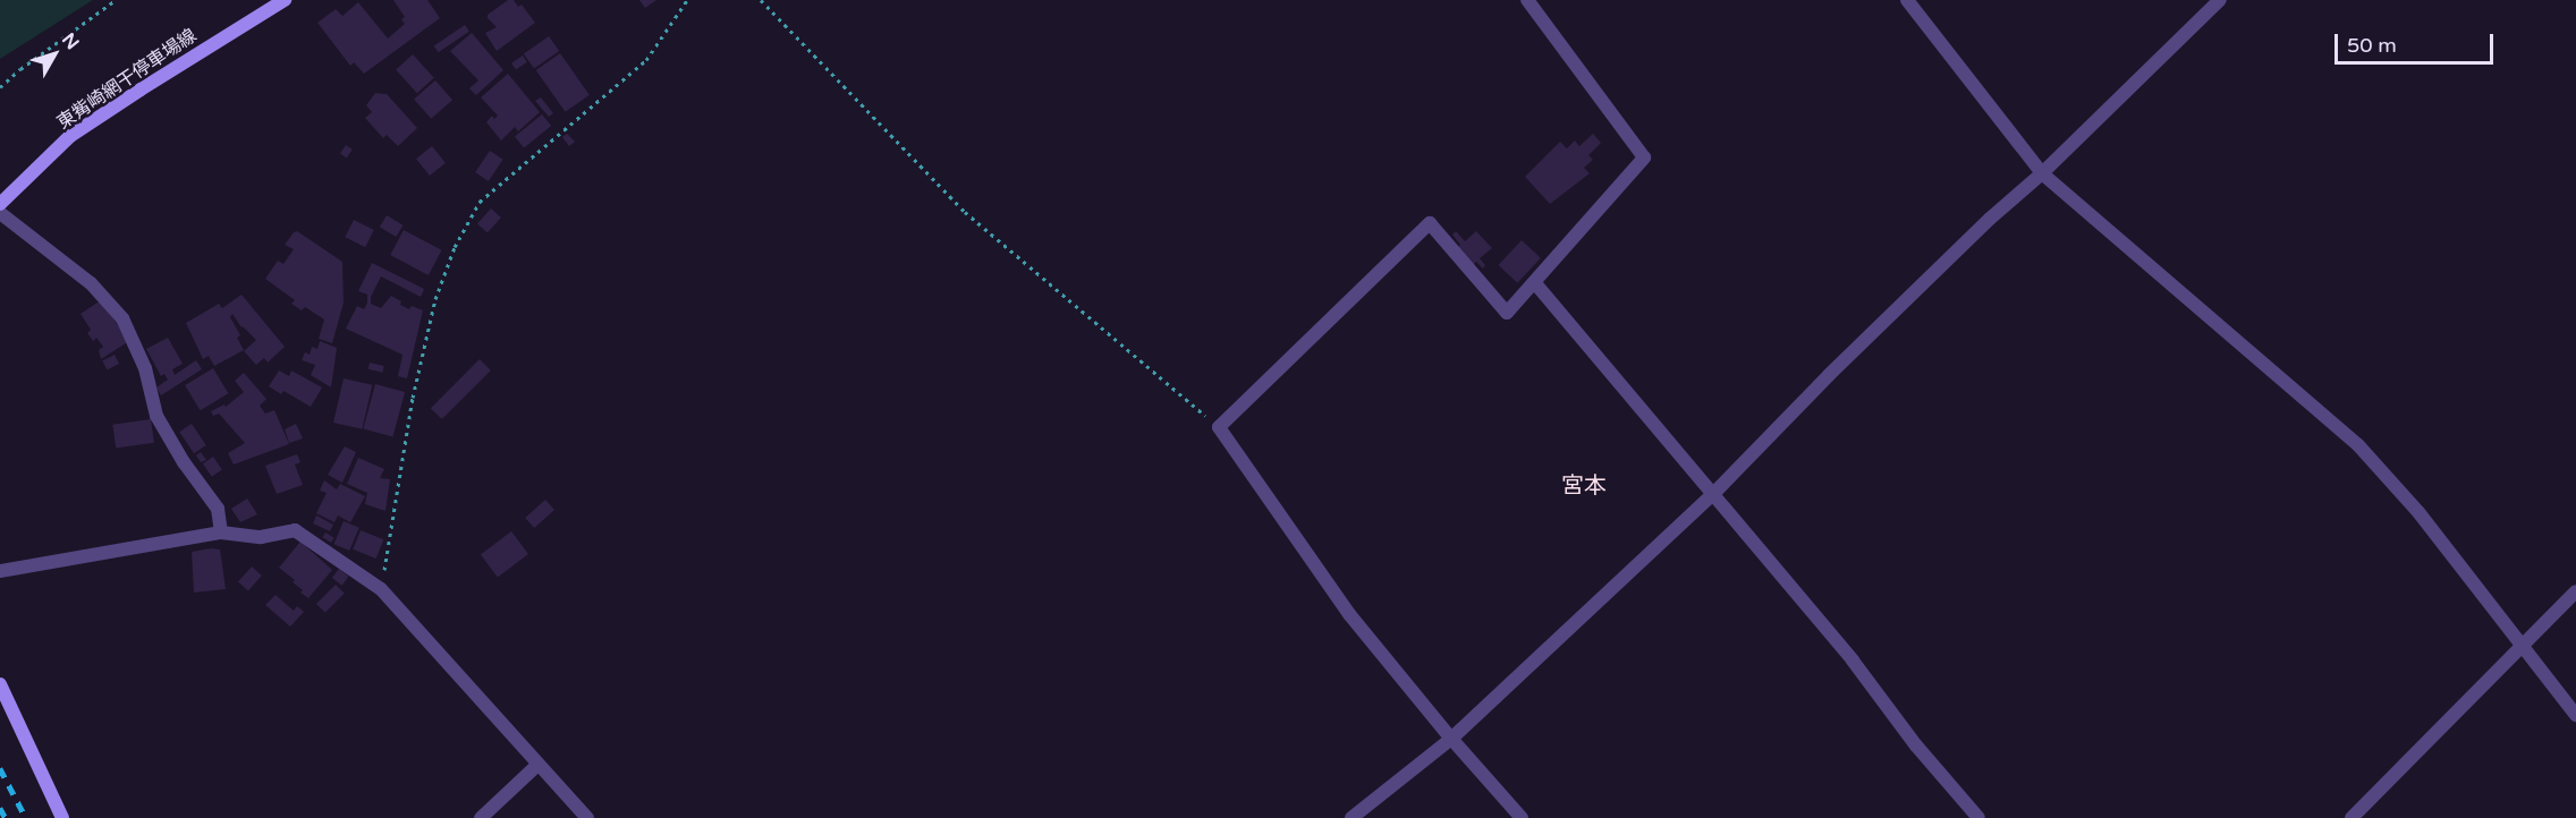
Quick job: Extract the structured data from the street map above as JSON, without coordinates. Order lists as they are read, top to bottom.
{
  "streets": {
    "main road": ["東觜崎網干停車場線"]
  },
  "districts": ["宮本"],
  "scale_bar": "50 m",
  "north": "top right"
}
